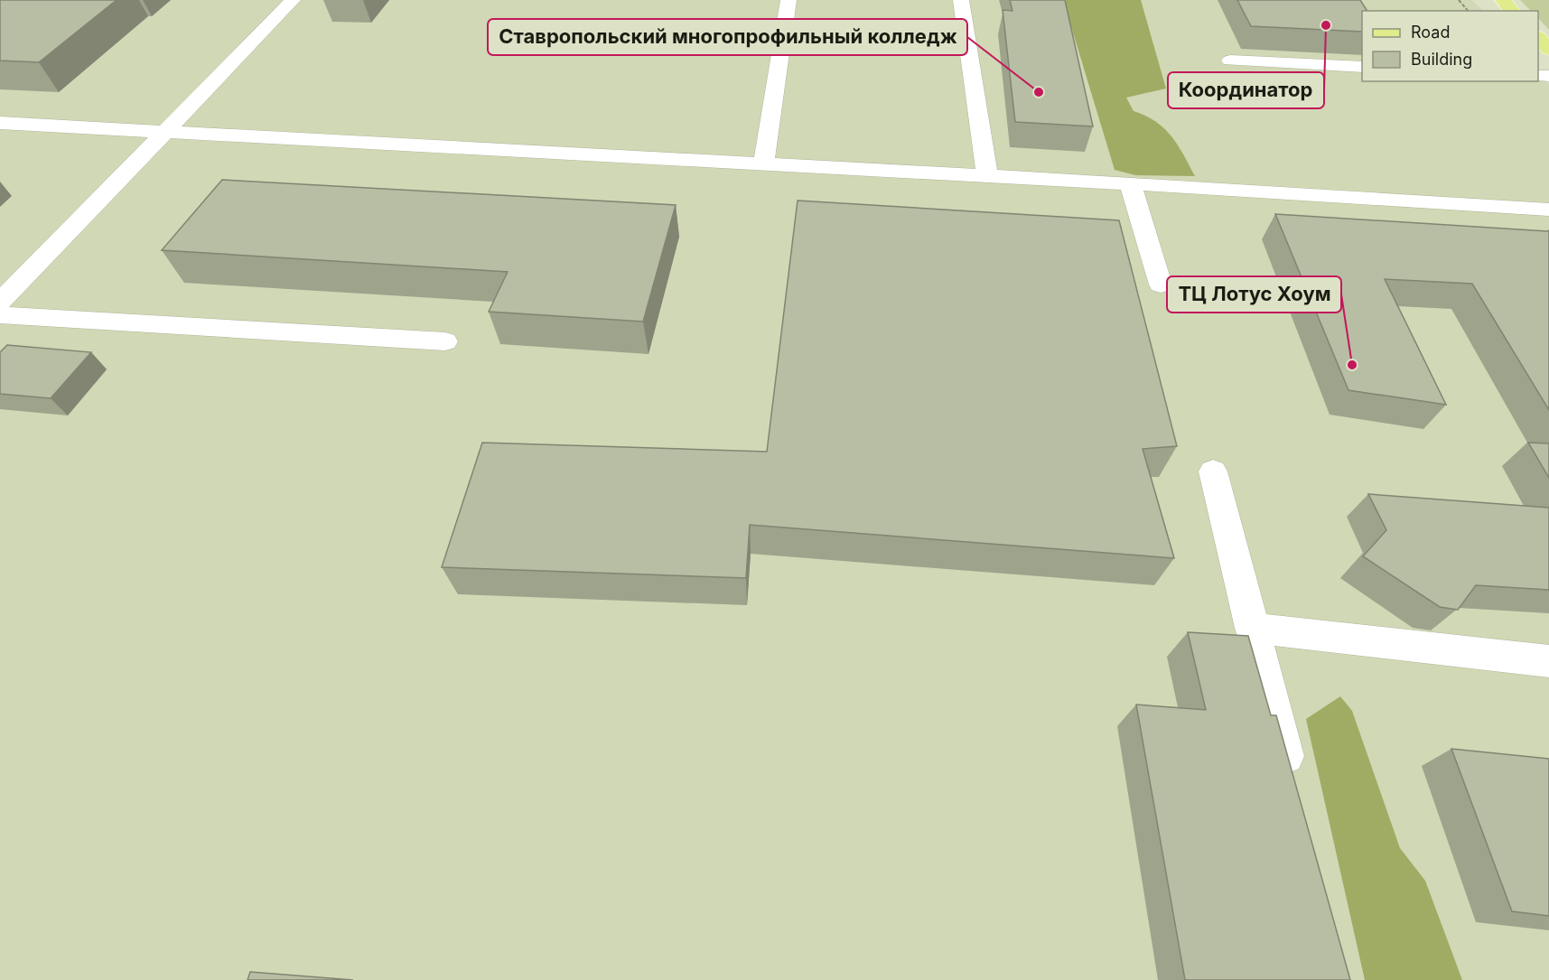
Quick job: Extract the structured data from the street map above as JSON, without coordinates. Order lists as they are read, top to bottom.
{
  "places": ["Координатор", "Ставропольский многопрофильный колледж", "ТЦ Лотус Хоум"],
  "legend": ["Road", "Building"]
}
